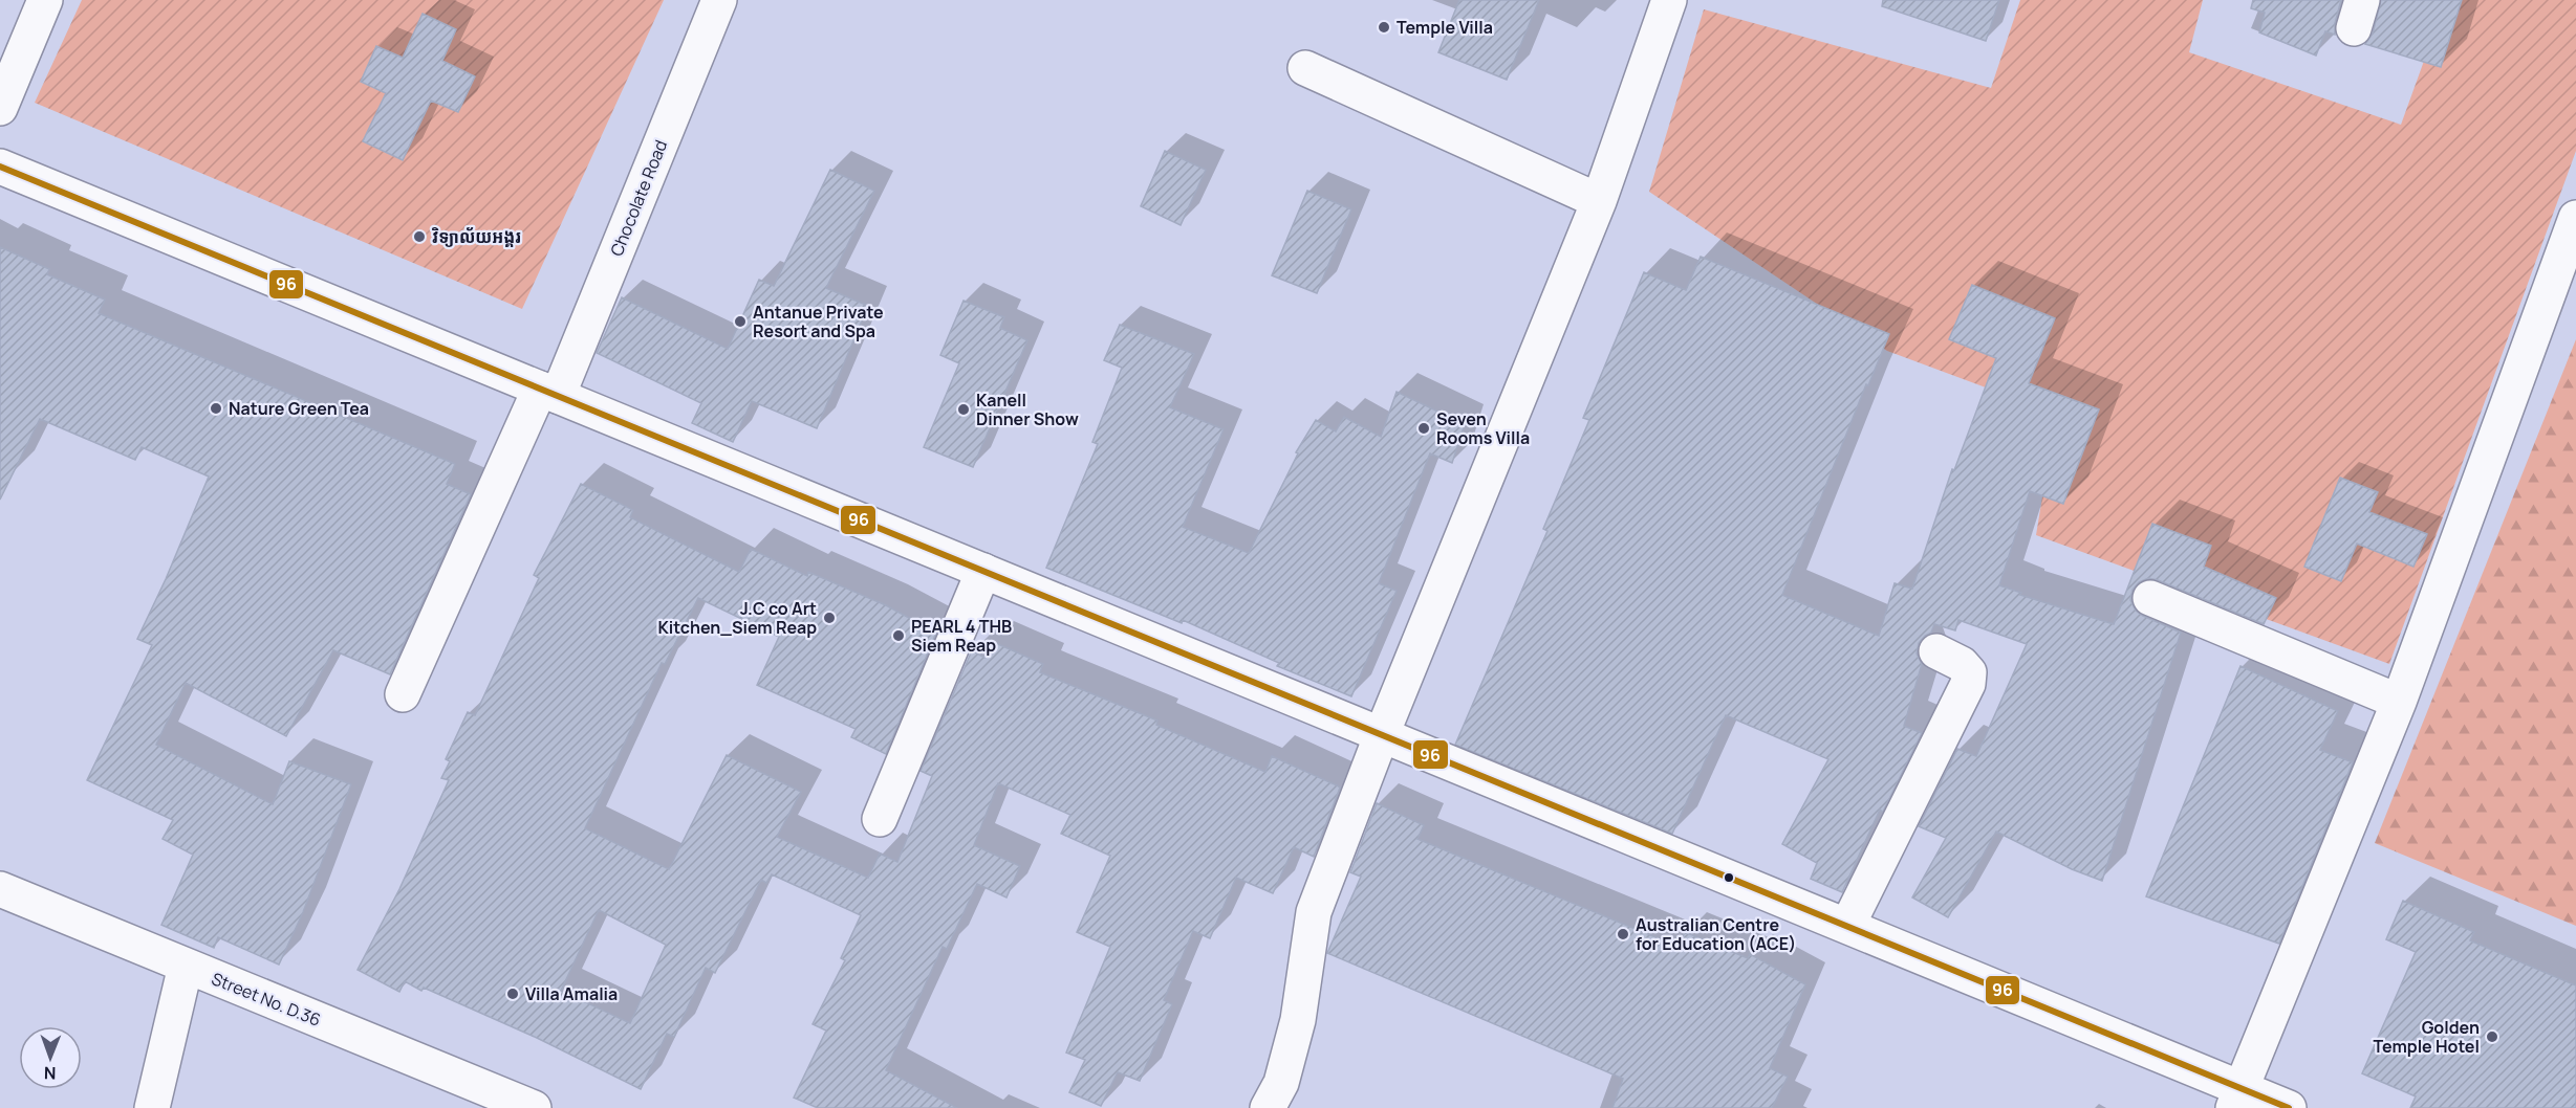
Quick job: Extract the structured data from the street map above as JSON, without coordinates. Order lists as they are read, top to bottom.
{
  "streets": {
    "street": ["Chocolate Road", "Street No. D.36"]
  },
  "places": [
    "Temple Villa",
    "វិទ្យាល័យអង្គរ",
    "Antanue Private Resort and Spa",
    "Nature Green Tea",
    "Kanell Dinner Show",
    "Seven Rooms Villa",
    "J.C co Art Kitchen_Siem Reap",
    "PEARL 4 THB Siem Reap",
    "Australian Centre for Education (ACE)",
    "Villa Amalia",
    "Golden Temple Hotel"
  ],
  "lines": ["transit line 96"],
  "north": "bottom"
}
